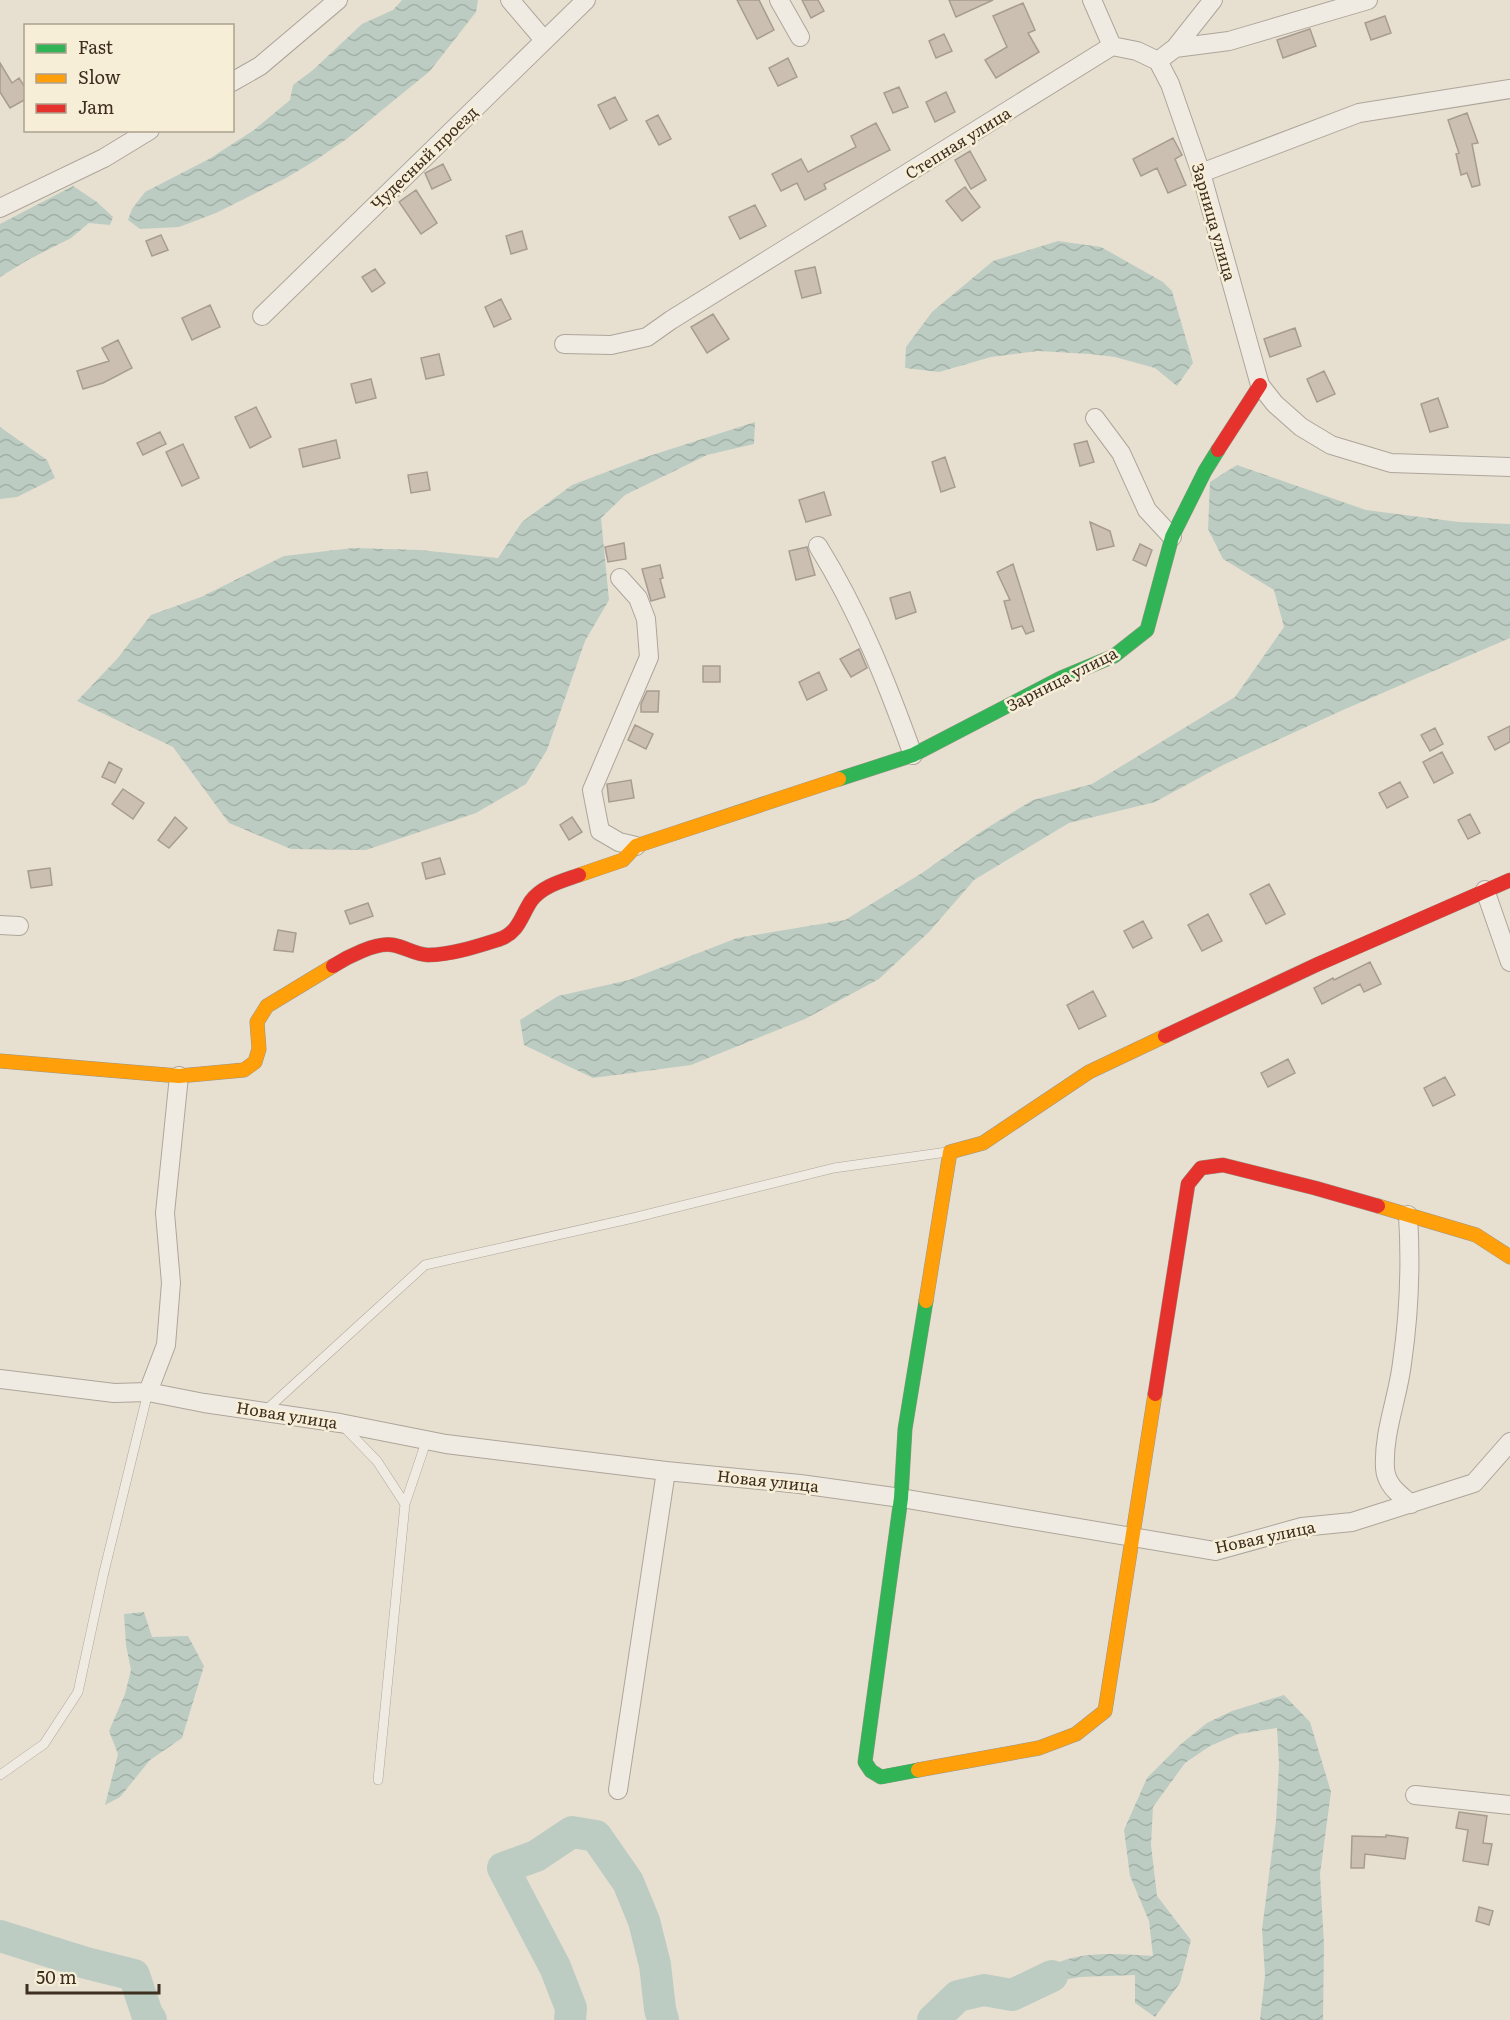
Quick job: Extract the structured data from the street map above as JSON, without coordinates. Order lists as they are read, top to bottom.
{
  "streets": {
    "street": [
      "Степная улица",
      "Чудесный проезд",
      "Зарница улица",
      "Новая улица"
    ]
  },
  "legend": ["Fast", "Slow", "Jam"],
  "scale_bar": "50 m"
}
